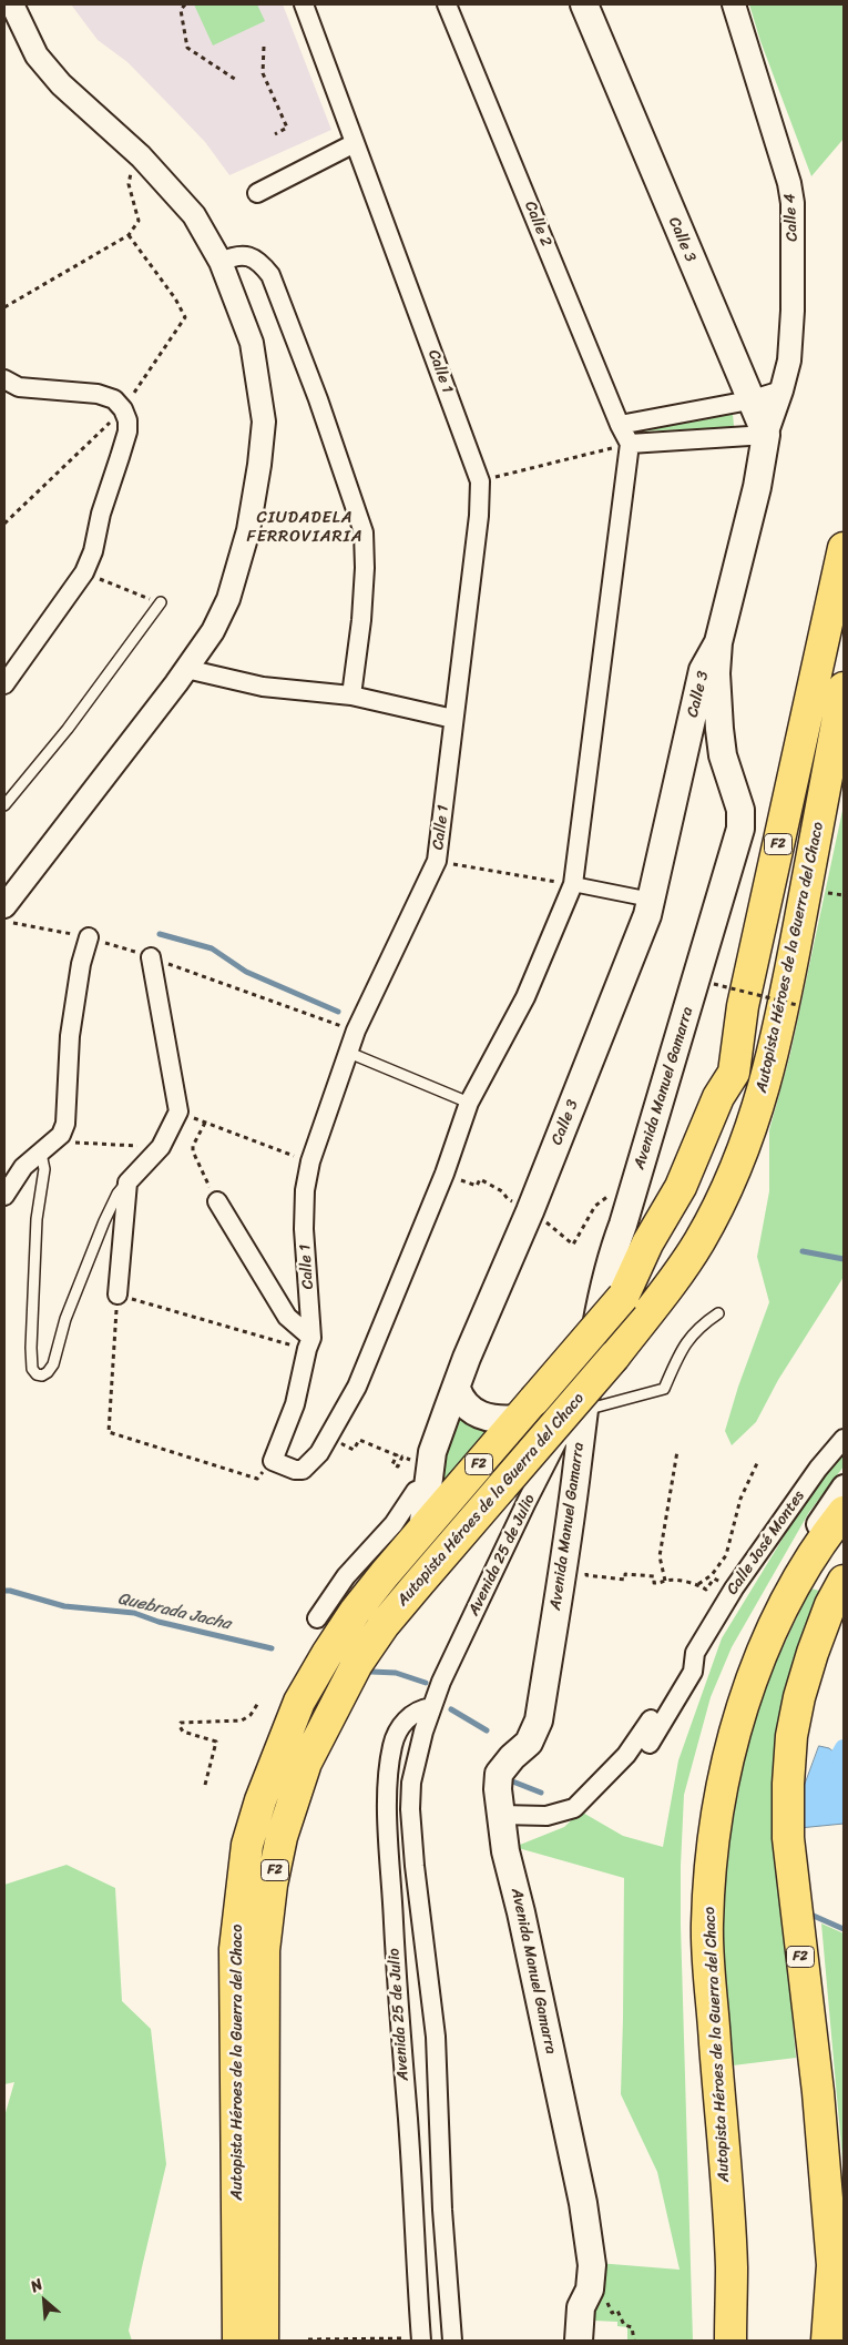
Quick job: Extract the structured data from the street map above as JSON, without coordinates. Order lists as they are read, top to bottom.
{
  "streets": {
    "highway": ["F2", "Autopista Héroes de la Guerra del Chaco"],
    "main road": ["Calle 3", "Avenida Manuel Gamarra"],
    "street": [
      "Calle 4",
      "Calle 2",
      "Calle 1",
      "Calle José Montes",
      "Avenida 25 de Julio"
    ]
  },
  "crossings": [
    ["Calle 4", "Calle 3"],
    ["Calle 3", "Autopista Héroes de la Guerra del Chaco"],
    ["Calle 3", "Avenida Manuel Gamarra"],
    ["Avenida Manuel Gamarra", "Calle José Montes"],
    ["Avenida Manuel Gamarra", "Avenida 25 de Julio"]
  ],
  "districts": ["CIUDADELA FERROVIARIA"],
  "water": ["Quebrada Jacha"],
  "north": "top left"
}
